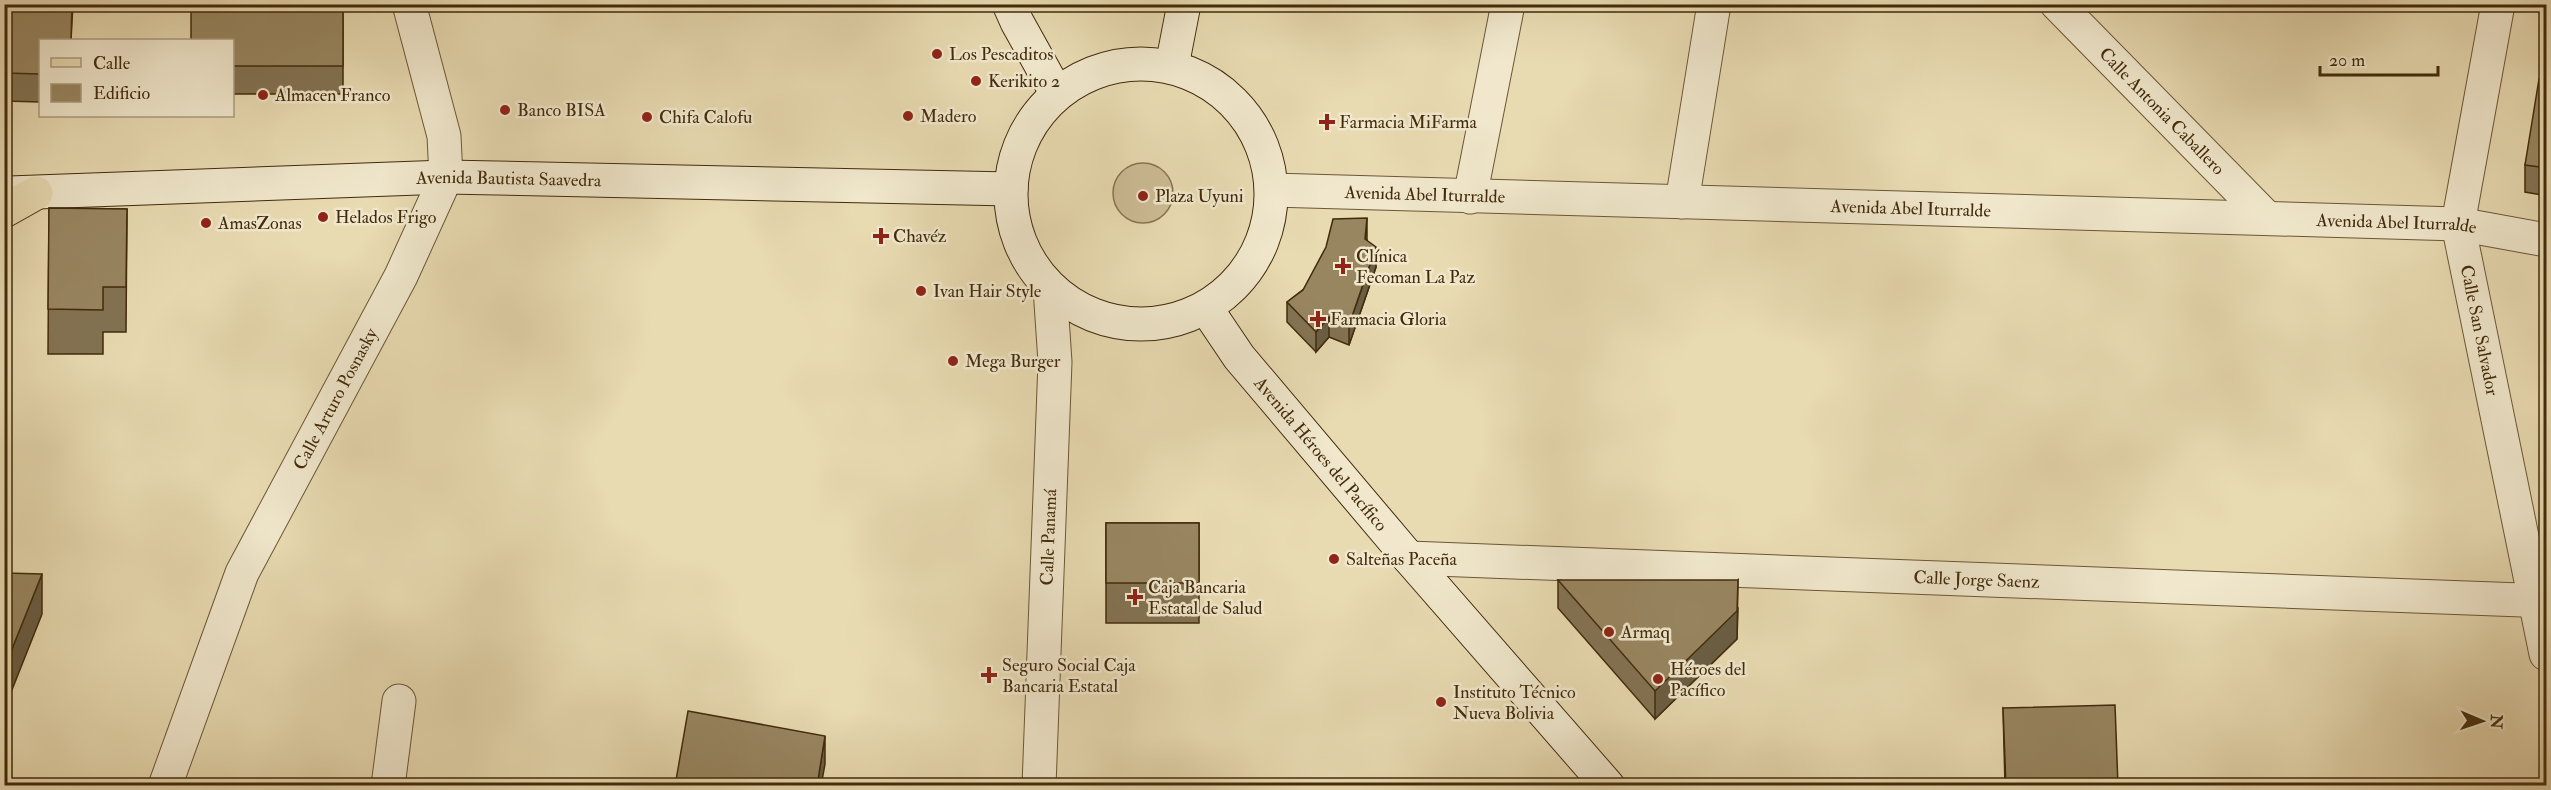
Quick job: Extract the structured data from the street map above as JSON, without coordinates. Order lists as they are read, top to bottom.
{
  "streets": {
    "street": [
      "Calle Antonia Caballero",
      "Avenida Bautista Saavedra",
      "Avenida Abel Iturralde",
      "Calle San Salvador",
      "Calle Arturo Posnasky",
      "Avenida Héroes del Pacífico",
      "Calle Panamá",
      "Calle Jorge Saenz"
    ]
  },
  "crossings": [
    ["Calle Antonia Caballero", "Avenida Abel Iturralde"],
    ["Avenida Bautista Saavedra", "Calle Arturo Posnasky"],
    ["Avenida Abel Iturralde", "Calle San Salvador"],
    ["Calle San Salvador", "Calle Jorge Saenz"],
    ["Avenida Héroes del Pacífico", "Calle Jorge Saenz"]
  ],
  "places": {
    "other": [
      "Los Pescaditos",
      "Kerikito 2",
      "Almacen Franco",
      "Banco BISA",
      "Madero",
      "Chifa Calofu",
      "Plaza Uyuni",
      "Helados Frigo",
      "AmasZonas",
      "Ivan Hair Style",
      "Mega Burger",
      "Salteñas Paceña",
      "Armaq",
      "Héroes del Pacífico",
      "Instituto Técnico Nueva Bolivia"
    ],
    "health": [
      "Farmacia MiFarma",
      "Chavéz",
      "Clínica Fecoman La Paz",
      "Farmacia Gloria",
      "Caja Bancaria Estatal de Salud",
      "Seguro Social Caja Bancaria Estatal"
    ]
  },
  "legend": ["Calle", "Edificio"],
  "scale_bar": "20 m",
  "north": "right"
}
